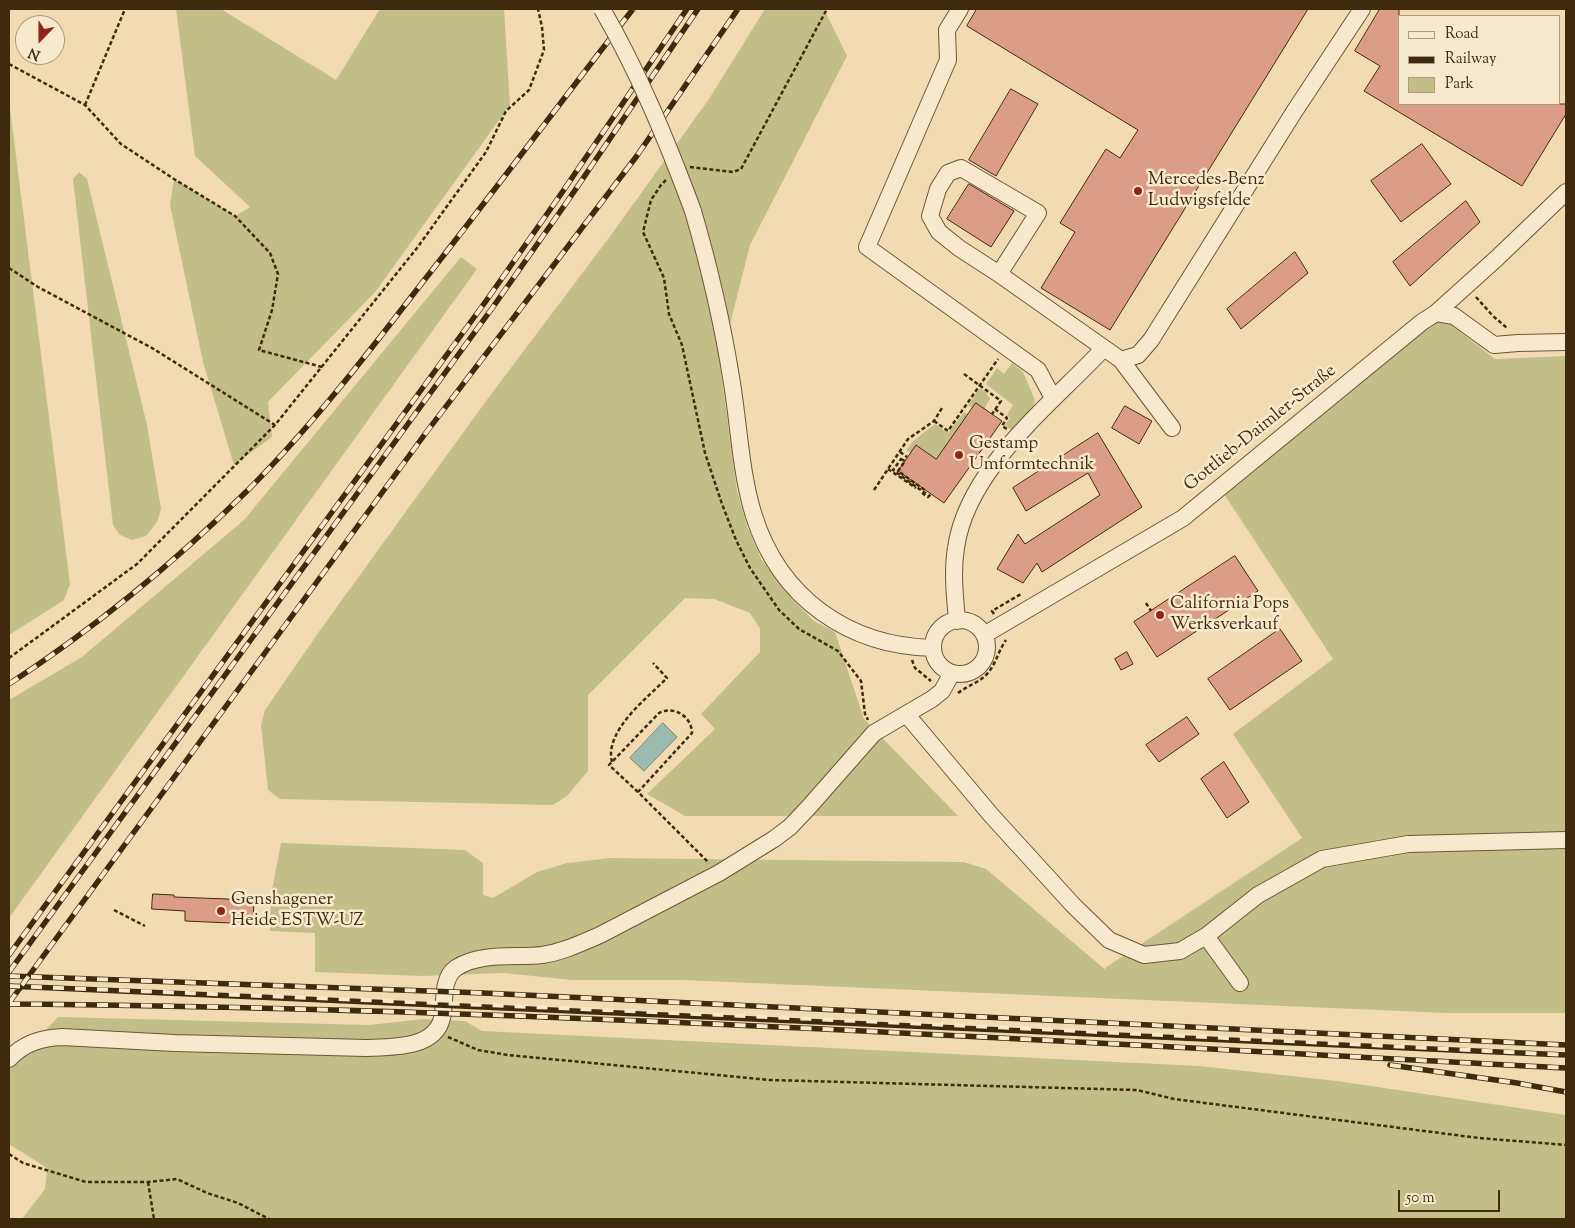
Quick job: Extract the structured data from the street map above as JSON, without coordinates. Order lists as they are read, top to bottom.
{
  "streets": {
    "street": ["Gottlieb-Daimler-Straße"]
  },
  "places": [
    "Mercedes-Benz Ludwigsfelde",
    "Gestamp Umformtechnik",
    "California Pops Werksverkauf",
    "Genshagener Heide ESTW-UZ"
  ],
  "legend": ["Road", "Railway", "Park"],
  "scale_bar": "50 m",
  "north": "bottom"
}
